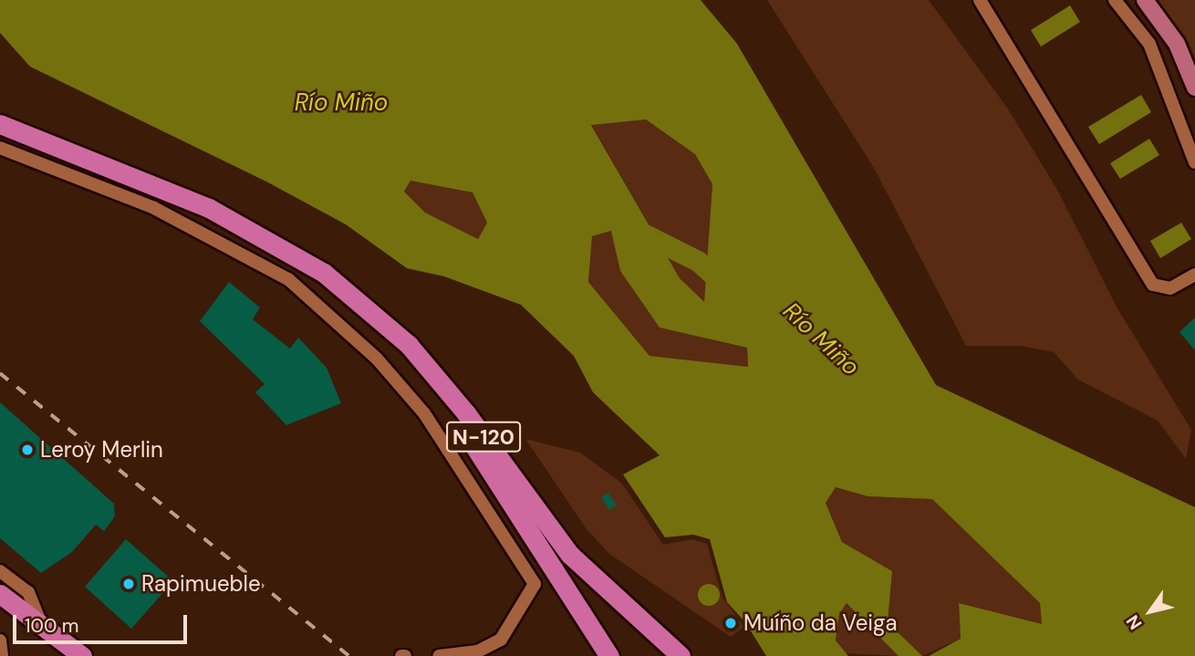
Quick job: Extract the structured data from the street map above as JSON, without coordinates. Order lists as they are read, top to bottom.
{
  "streets": {
    "highway": ["N-120"]
  },
  "water": ["Río Miño"],
  "places": ["Leroy Merlin", "Rapimueble", "Muíño da Veiga"],
  "scale_bar": "100 m",
  "north": "bottom left"
}
